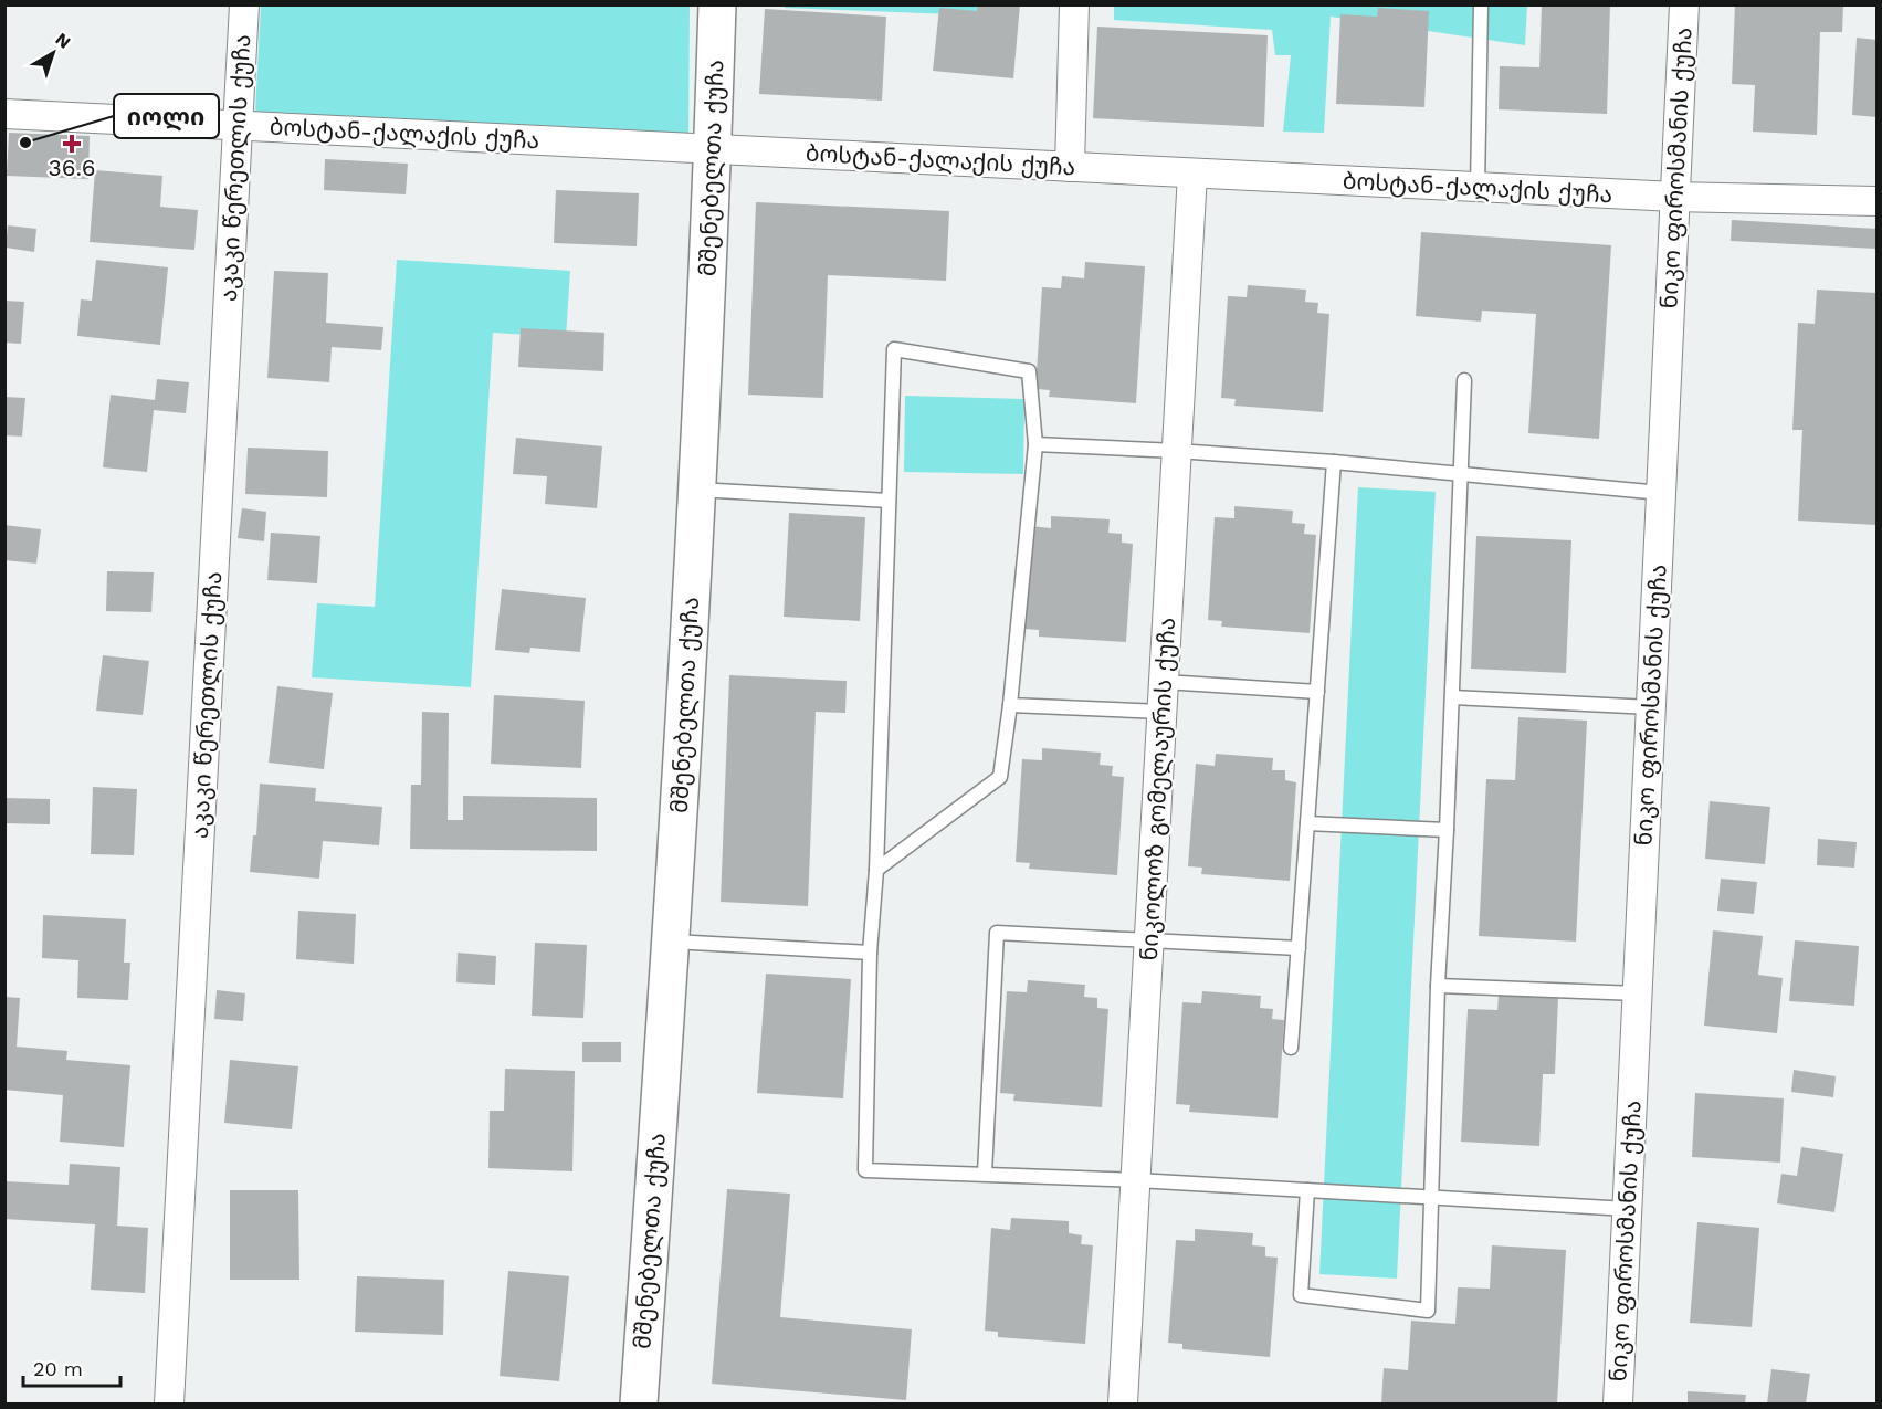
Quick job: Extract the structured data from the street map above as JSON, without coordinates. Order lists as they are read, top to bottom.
{
  "streets": {
    "main road": ["მშენებელთა ქუჩა"],
    "street": [
      "ბოსტან-ქალაქის ქუჩა",
      "აკაკი წერეთლის ქუჩა",
      "ნიკო ფიროსმანის ქუჩა",
      "ნიკოლოზ გომელაურის ქუჩა"
    ]
  },
  "crossings": [
    ["ბოსტან-ქალაქის ქუჩა", "აკაკი წერეთლის ქუჩა"],
    ["ბოსტან-ქალაქის ქუჩა", "მშენებელთა ქუჩა"],
    ["ბოსტან-ქალაქის ქუჩა", "ნიკო ფიროსმანის ქუჩა"],
    ["ბოსტან-ქალაქის ქუჩა", "ნიკოლოზ გომელაურის ქუჩა"]
  ],
  "places": {
    "other": ["იოლი"],
    "health": ["36.6"]
  },
  "scale_bar": "20 m",
  "north": "top right"
}
